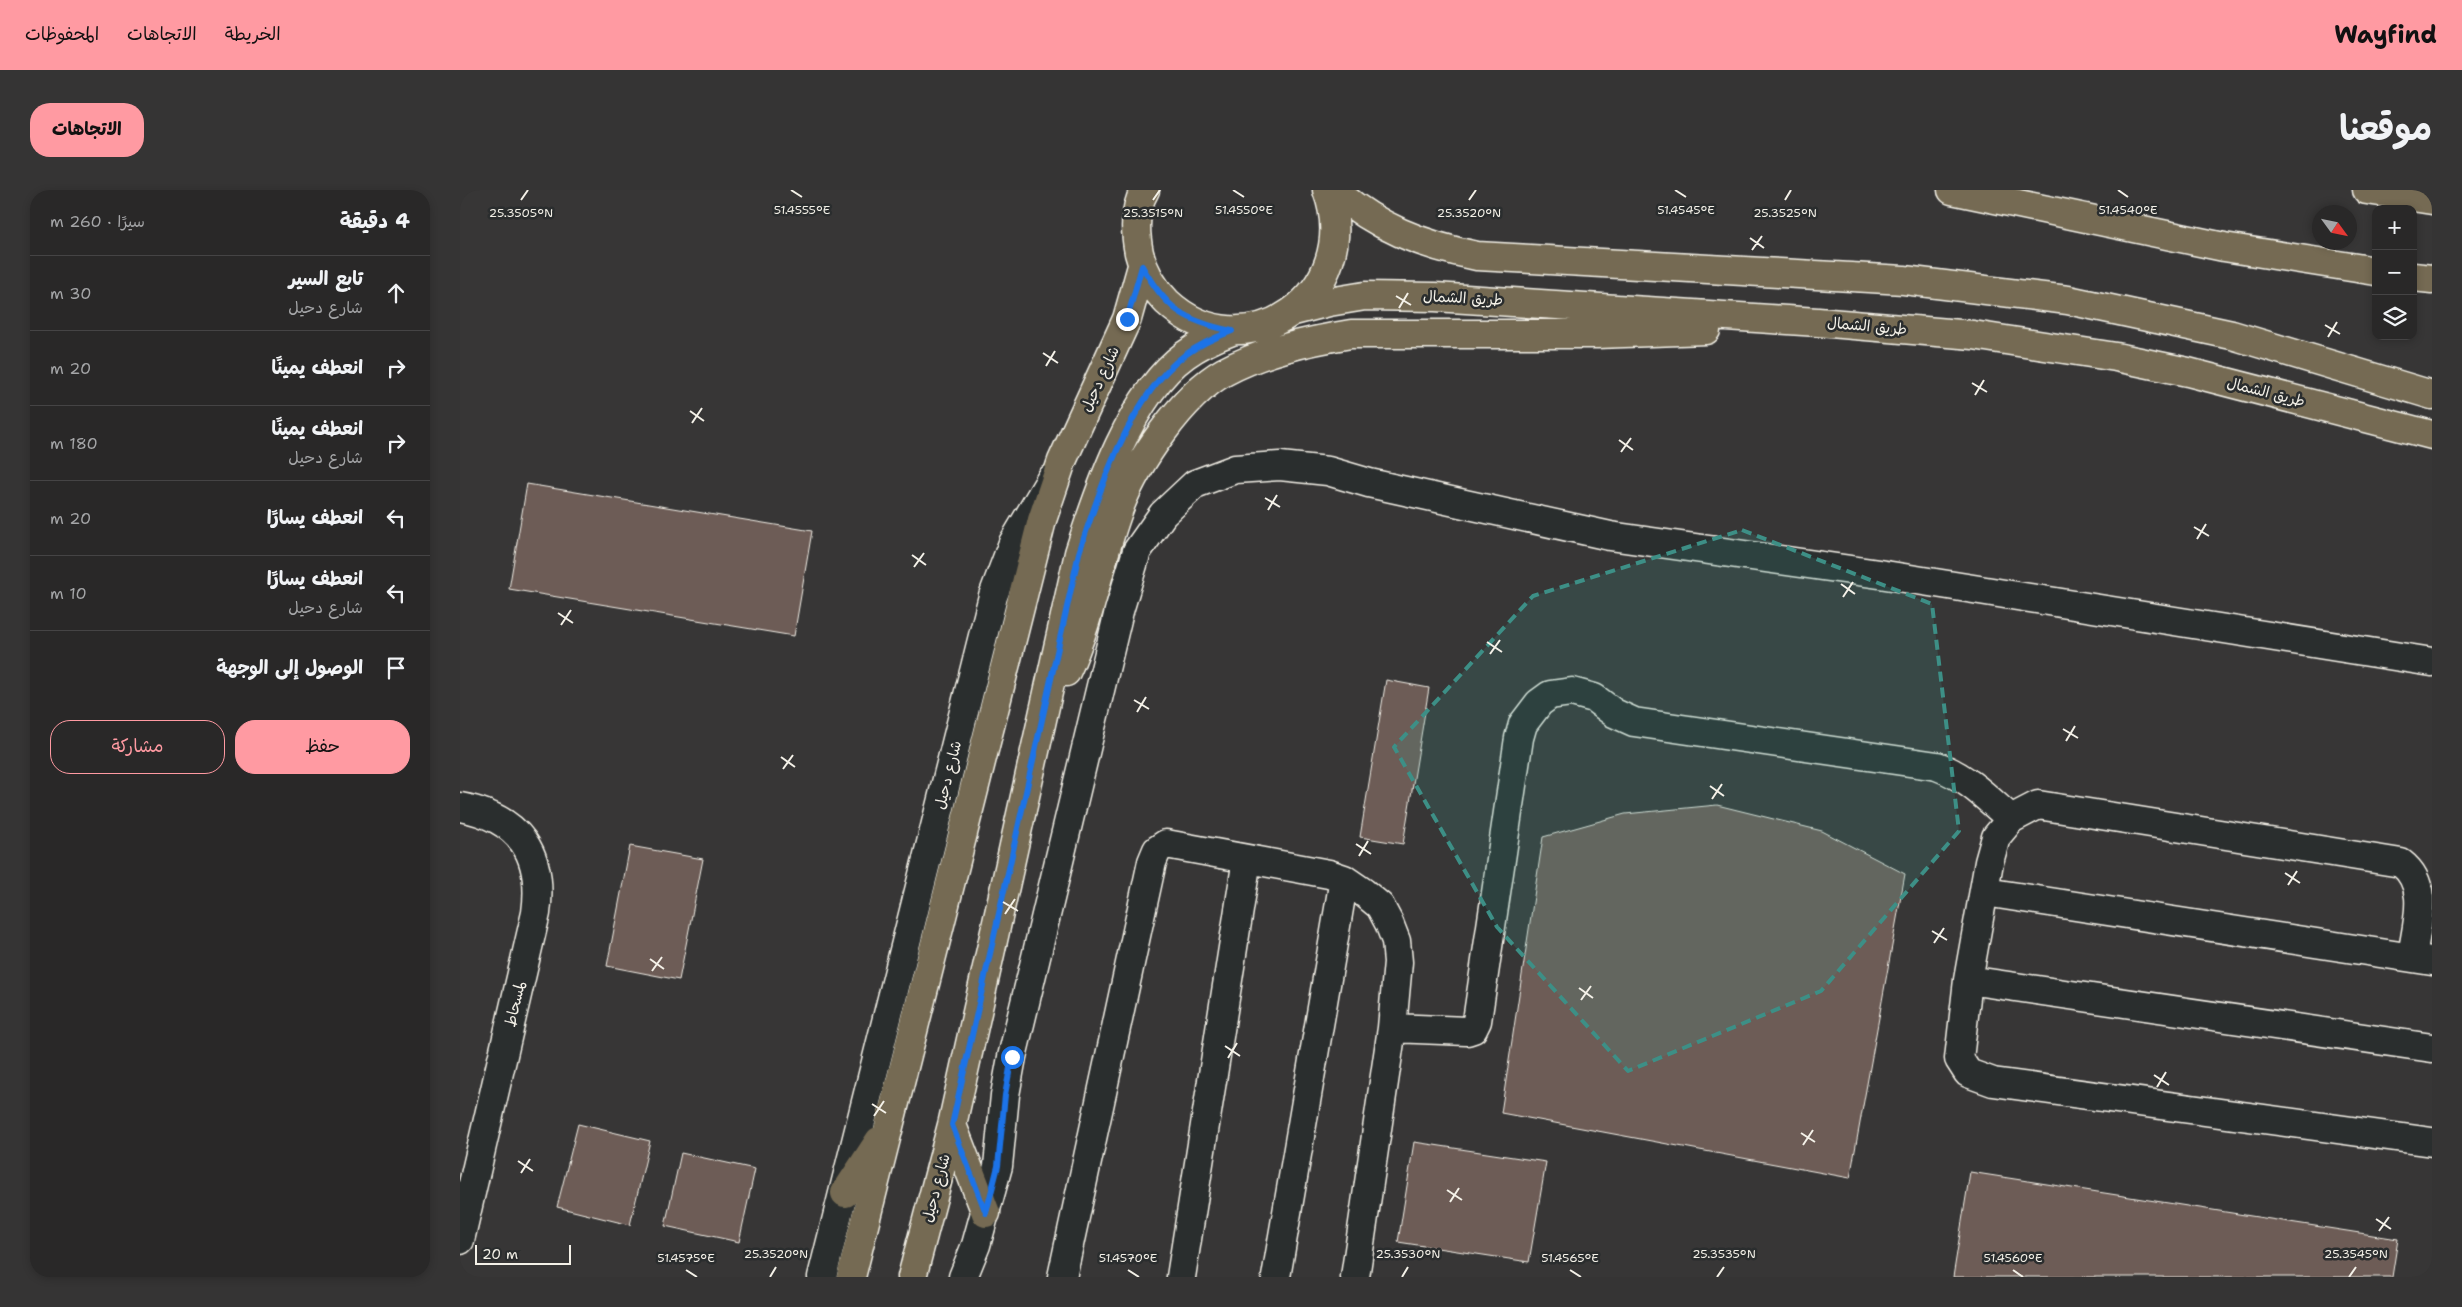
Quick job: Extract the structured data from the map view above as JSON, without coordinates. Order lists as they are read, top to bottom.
{
  "streets": {
    "main road": ["طريق الشمال", "شارع دحيل"],
    "street": ["لمسحاط"]
  },
  "scale_bar": "20 m",
  "north": "bottom right",
  "page": {
    "header": "Wayfind",
    "nav": ["الخريطة", "الاتجاهات", "المحفوظات"],
    "title": "موقعنا",
    "buttons": [
      "الاتجاهات",
      ["حفظ", "مشاركة"]
    ],
    "heading": ["4 دقيقة", "سيرًا · 260 m"],
    "map_buttons": ["+", "−"],
    "list": [
      ["تابع السير", "شارع دحيل", "30 m"],
      ["انعطف يمينًا", "20 m"],
      ["انعطف يمينًا", "شارع دحيل", "180 m"],
      ["انعطف يسارًا", "20 m"],
      ["انعطف يسارًا", "شارع دحيل", "10 m"],
      "الوصول إلى الوجهة"
    ],
    "scale": "20 m"
  },
  "coordinates": [
    "51.4555°E",
    "51.4550°E",
    "51.4540°E",
    "51.4545°E",
    "25.3505°N",
    "25.3515°N",
    "25.3520°N",
    "25.3525°N",
    "25.3530°N",
    "25.3535°N",
    "25.3545°N",
    "51.4575°E",
    "51.4570°E",
    "51.4565°E",
    "51.4560°E"
  ]
}
